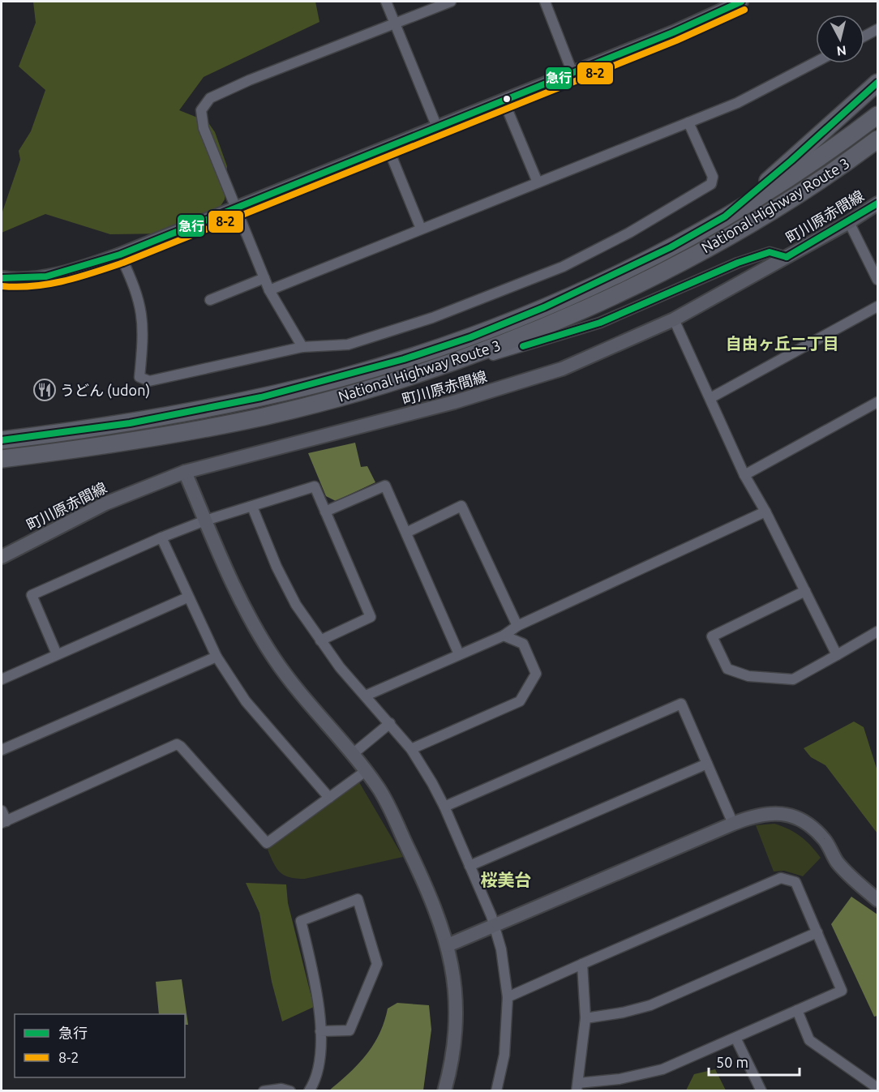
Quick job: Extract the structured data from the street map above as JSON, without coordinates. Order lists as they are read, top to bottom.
{
  "streets": {
    "highway": ["National Highway Route 3"],
    "street": ["町川原赤間線"]
  },
  "districts": ["自由ヶ丘二丁目", "桜美台"],
  "places": {
    "restaurant": ["うどん (udon)"]
  },
  "lines": ["transit line 急行", "transit line 8-2"],
  "legend": ["急行", "8-2"],
  "scale_bar": "50 m",
  "north": "bottom"
}
